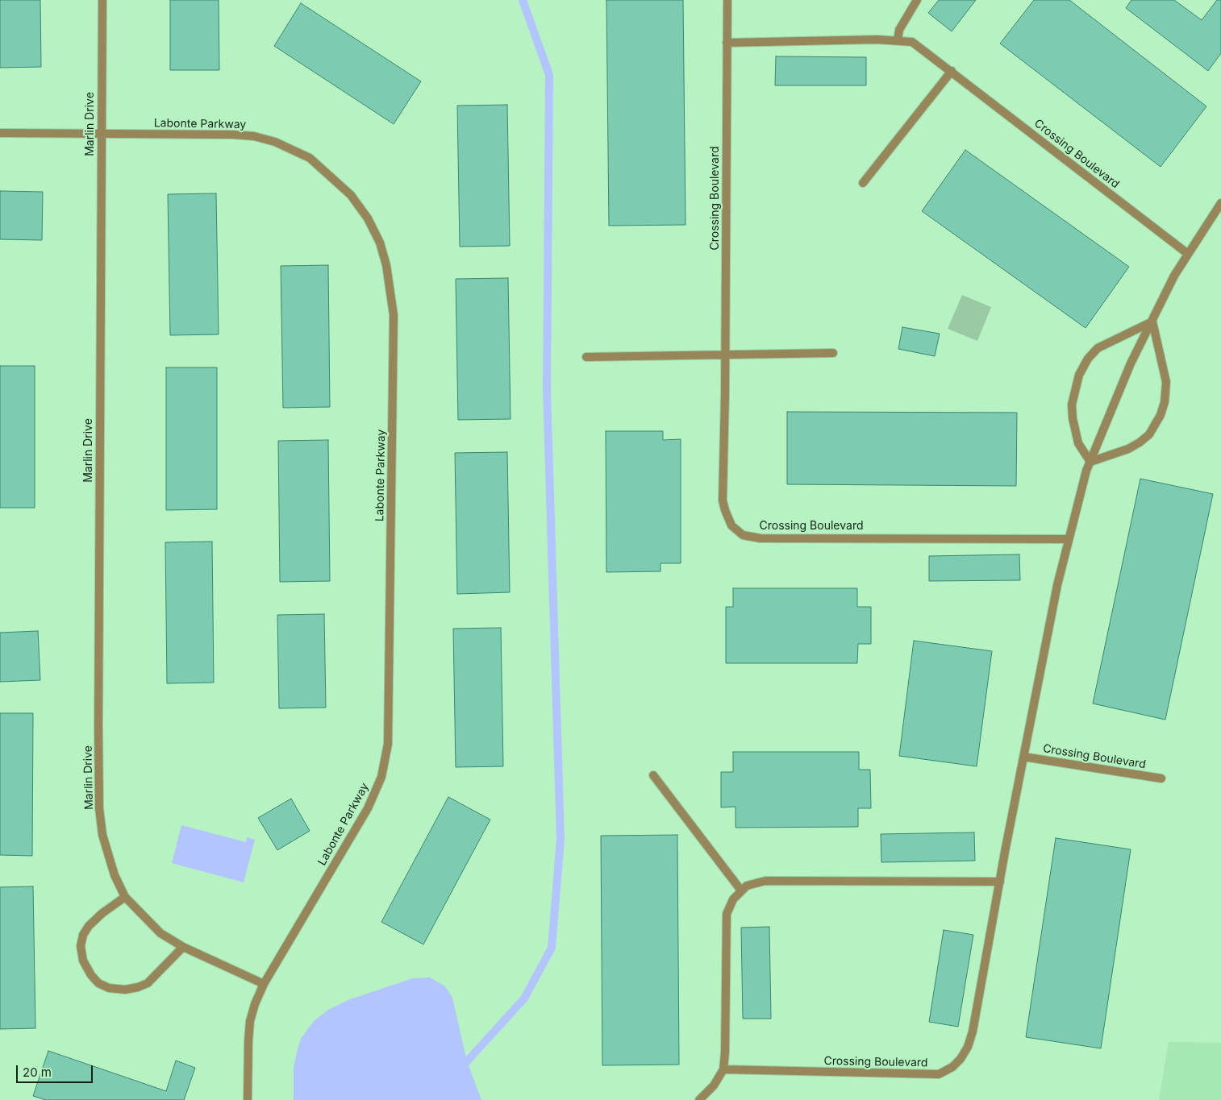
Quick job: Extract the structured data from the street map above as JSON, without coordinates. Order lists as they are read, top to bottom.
{
  "streets": {
    "street": ["Marlin Drive", "Labonte Parkway", "Crossing Boulevard"]
  },
  "crossings": [
    ["Marlin Drive", "Labonte Parkway"]
  ],
  "scale_bar": "20 m"
}
